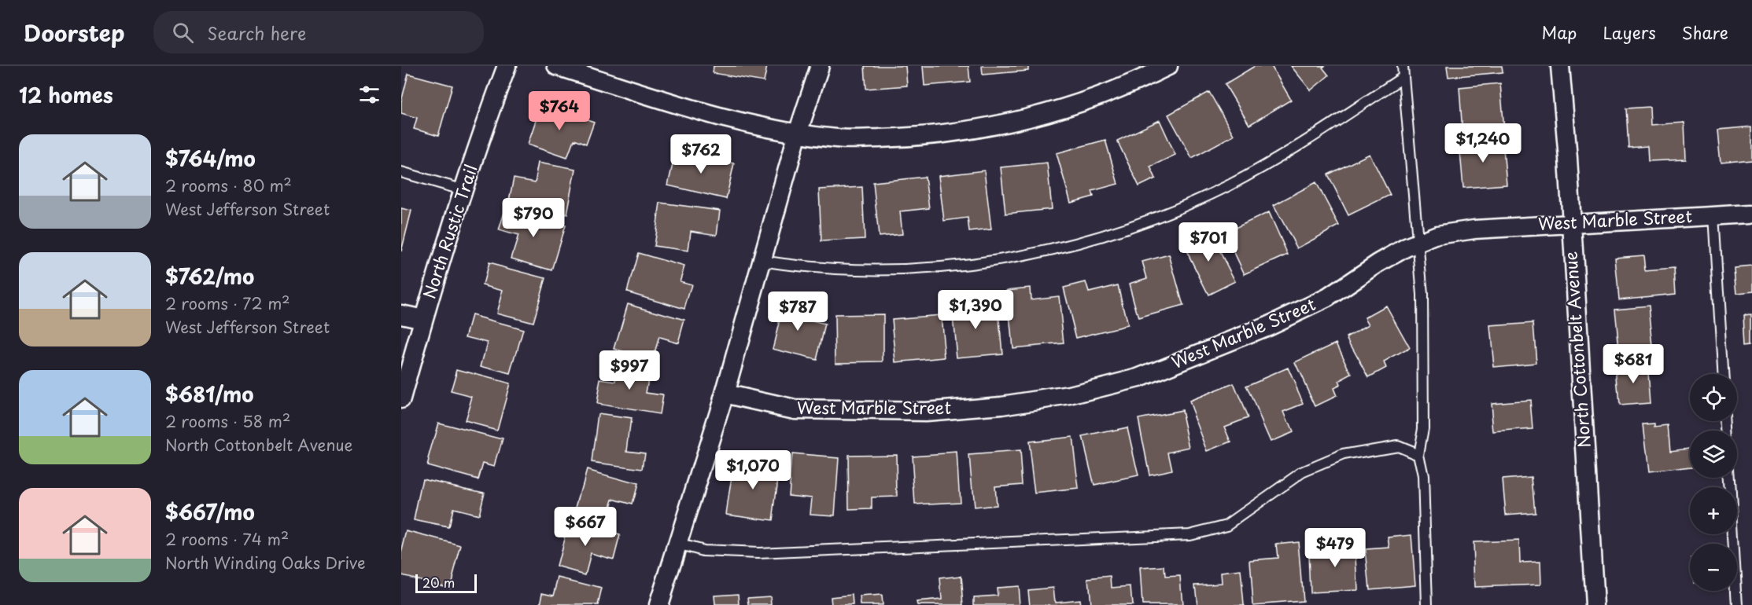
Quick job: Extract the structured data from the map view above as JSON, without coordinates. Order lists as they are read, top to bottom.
{
  "streets": {
    "street": ["West Marble Street", "North Rustic Trail", "North Cottonbelt Avenue"]
  },
  "crossings": [
    ["West Marble Street", "North Cottonbelt Avenue"]
  ],
  "scale_bar": "20 m",
  "page": {
    "header": "Doorstep",
    "search": "Search here",
    "nav": ["Map", "Layers", "Share"],
    "heading": "12 homes",
    "price": [
      "$764",
      "$1,240",
      "$762",
      "$790",
      "$701",
      "$1,390",
      "$787",
      "$681",
      "$997",
      "$1,070",
      "$667",
      "$479"
    ],
    "list": [
      {
        "name": "$764/mo",
        "note": "2 rooms · 80 m² · West Jefferson Street"
      },
      {
        "name": "$762/mo",
        "note": "2 rooms · 72 m² · West Jefferson Street"
      },
      {
        "name": "$681/mo",
        "note": "2 rooms · 58 m² · North Cottonbelt Avenue"
      },
      {
        "name": "$667/mo",
        "note": "2 rooms · 74 m² · North Winding Oaks Drive"
      }
    ],
    "map_buttons": ["+", "−"],
    "scale": "20 m"
  }
}
